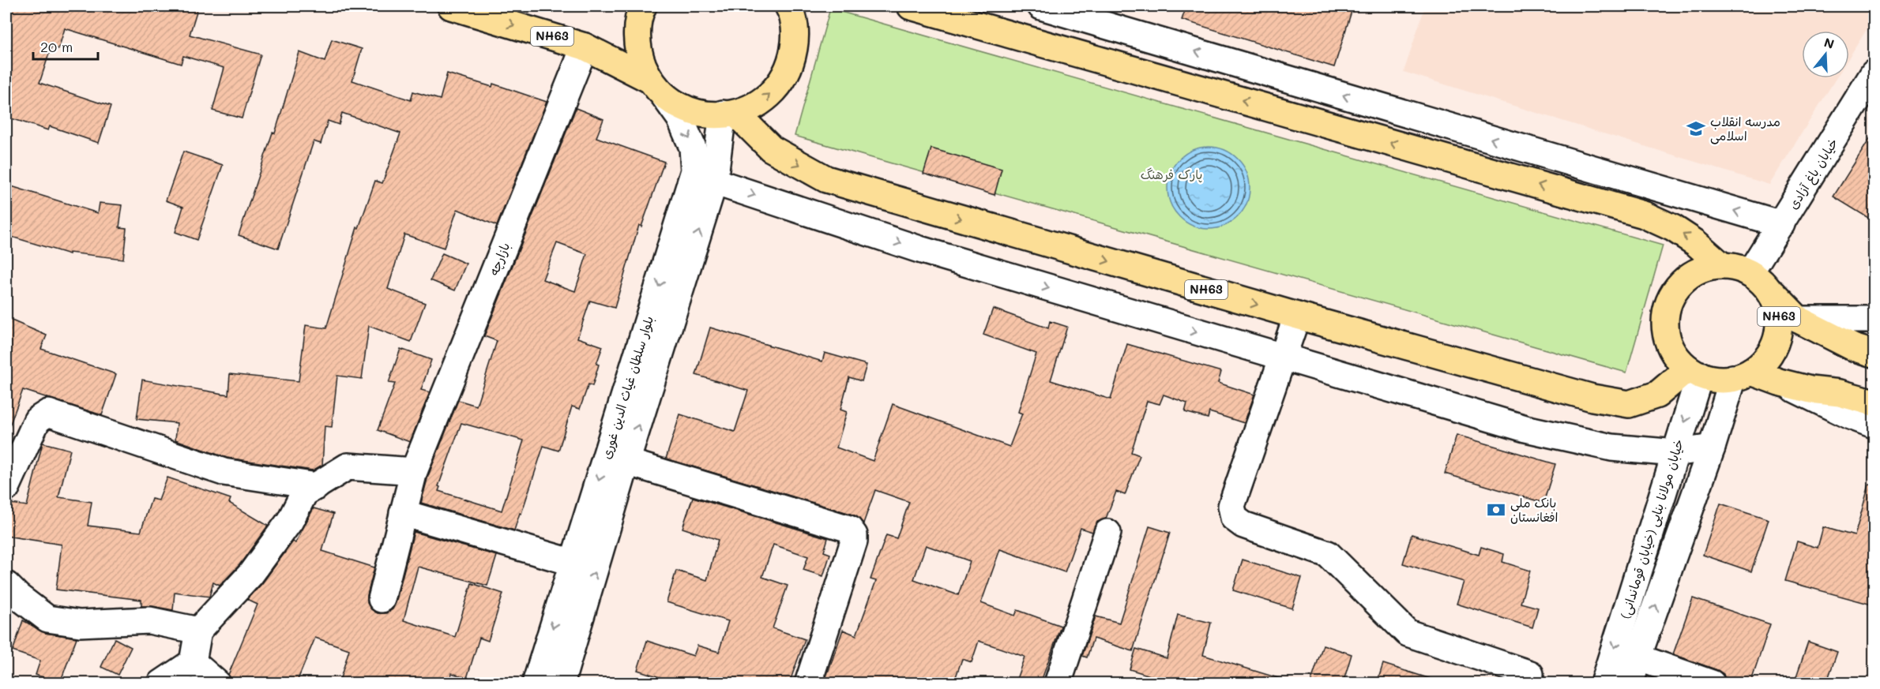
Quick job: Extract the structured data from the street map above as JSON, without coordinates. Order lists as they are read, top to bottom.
{
  "streets": {
    "highway": ["NH63"],
    "street": [
      "خیابان باغ آزادی",
      "بازارچه",
      "بلوار سلطان غیاث الدین غوری",
      "خیابان مولانا بنایی (خیابان قوماندانی)"
    ]
  },
  "crossings": [
    ["NH63", "خیابان باغ آزادی"],
    ["NH63", "بازارچه"],
    ["NH63", "بلوار سلطان غیاث الدین غوری"],
    ["NH63", "خیابان مولانا بنایی (خیابان قوماندانی)"],
    ["خیابان باغ آزادی", "خیابان مولانا بنایی (خیابان قوماندانی)"]
  ],
  "parks": ["پارک فرهنگ"],
  "places": {
    "school or university": ["مدرسه انقلاب اسلامی"],
    "bank": ["بانک ملی افغانستان"]
  },
  "scale_bar": "20 m",
  "north": "top"
}
